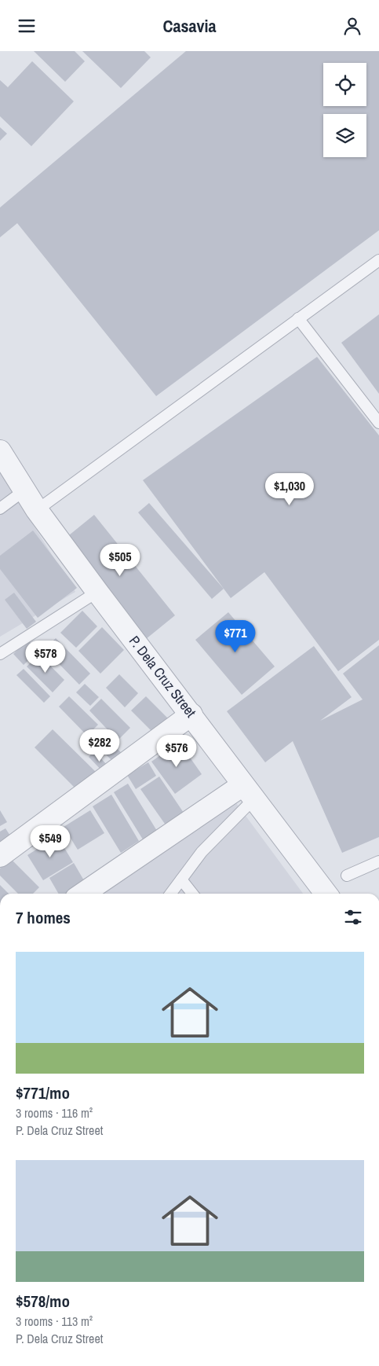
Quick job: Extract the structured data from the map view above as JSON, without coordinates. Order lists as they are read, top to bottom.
{
  "streets": {
    "street": ["P. Dela Cruz Street"]
  },
  "page": {
    "header": "Casavia",
    "price": [
      "$1,030",
      "$505",
      "$771",
      "$578",
      "$282",
      "$576",
      "$549"
    ],
    "heading": "7 homes",
    "list": [
      {
        "name": "$771/mo",
        "note": "3 rooms · 116 m² · P. Dela Cruz Street"
      },
      {
        "name": "$578/mo",
        "note": "3 rooms · 113 m² · P. Dela Cruz Street"
      }
    ]
  }
}
